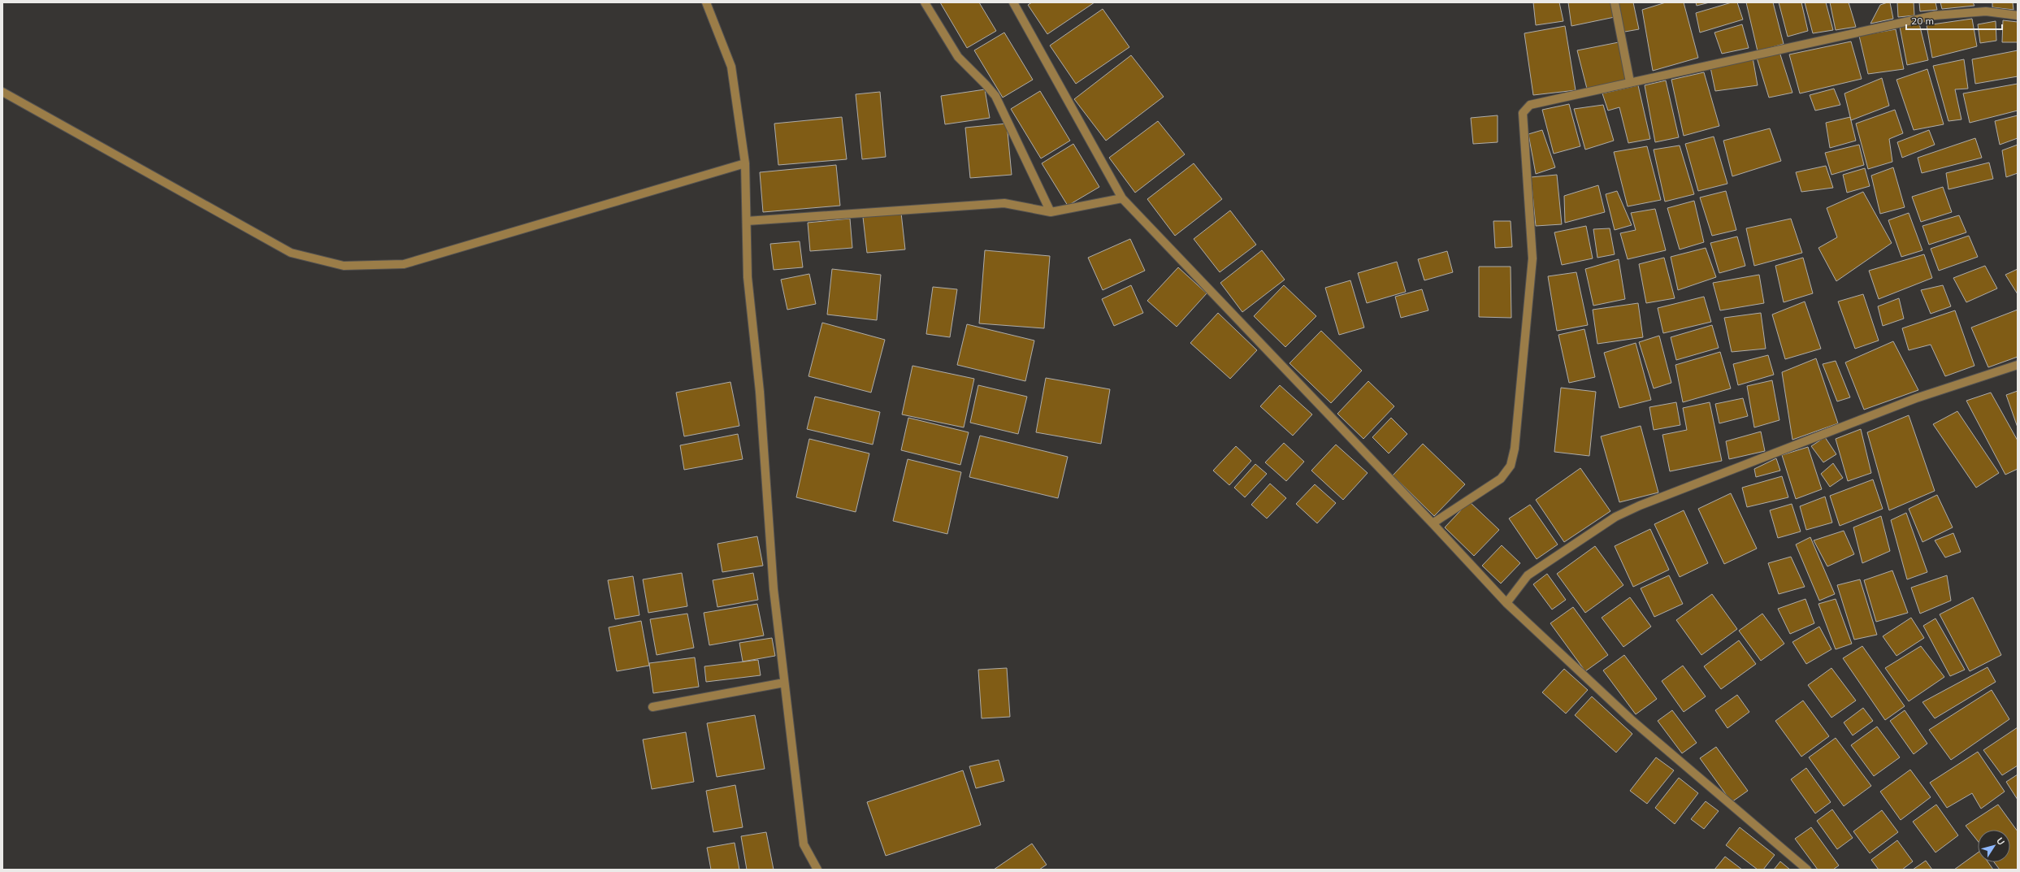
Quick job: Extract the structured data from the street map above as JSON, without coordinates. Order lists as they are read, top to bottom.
{
  "scale_bar": "20 m",
  "north": "top right"
}
